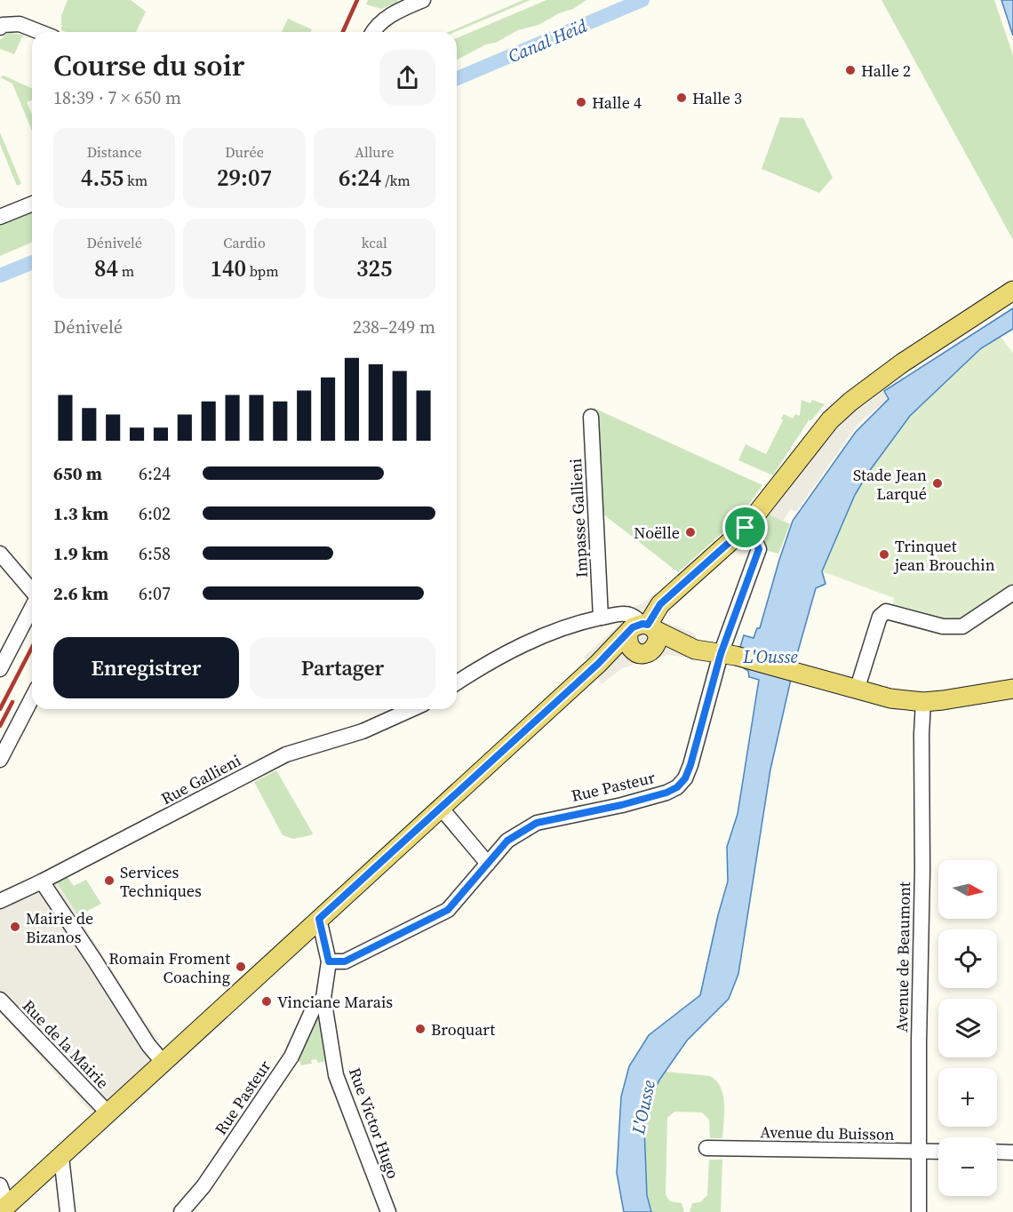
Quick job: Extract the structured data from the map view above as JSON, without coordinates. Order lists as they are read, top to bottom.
{
  "streets": {
    "street": [
      "Impasse Gallieni",
      "Rue Gallieni",
      "Rue Pasteur",
      "Avenue de Beaumont",
      "Rue de la Mairie",
      "Rue Victor Hugo",
      "Avenue du Buisson"
    ]
  },
  "crossings": [
    ["Rue Pasteur", "Rue Victor Hugo"],
    ["Avenue de Beaumont", "Avenue du Buisson"]
  ],
  "water": ["Canal Heïd", "L'Ousse"],
  "places": [
    "Halle 2",
    "Halle 3",
    "Halle 4",
    "Stade Jean Larqué",
    "Noëlle",
    "Trinquet jean Brouchin",
    "Services Techniques",
    "Mairie de Bizanos",
    "Romain Froment Coaching",
    "Vinciane Marais",
    "Broquart"
  ],
  "north": "right",
  "page": {
    "heading": ["Course du soir", "18:39 · 7 × 650 m"],
    "stats": [
      ["Distance", "4.55 km"],
      ["Durée", "29:07"],
      ["Allure", "6:24 /km"],
      ["Dénivelé", "84 m"],
      ["Cardio", "140 bpm"],
      ["kcal", "325"]
    ],
    "chart": ["Dénivelé", "238–249 m"],
    "list": [
      {
        "name": "650 m",
        "note": "6:24"
      },
      {
        "name": "1.3 km",
        "note": "6:02"
      },
      {
        "name": "1.9 km",
        "note": "6:58"
      },
      {
        "name": "2.6 km",
        "note": "6:07"
      }
    ],
    "buttons": ["Enregistrer", "Partager"],
    "map_buttons": ["+", "−"]
  }
}
